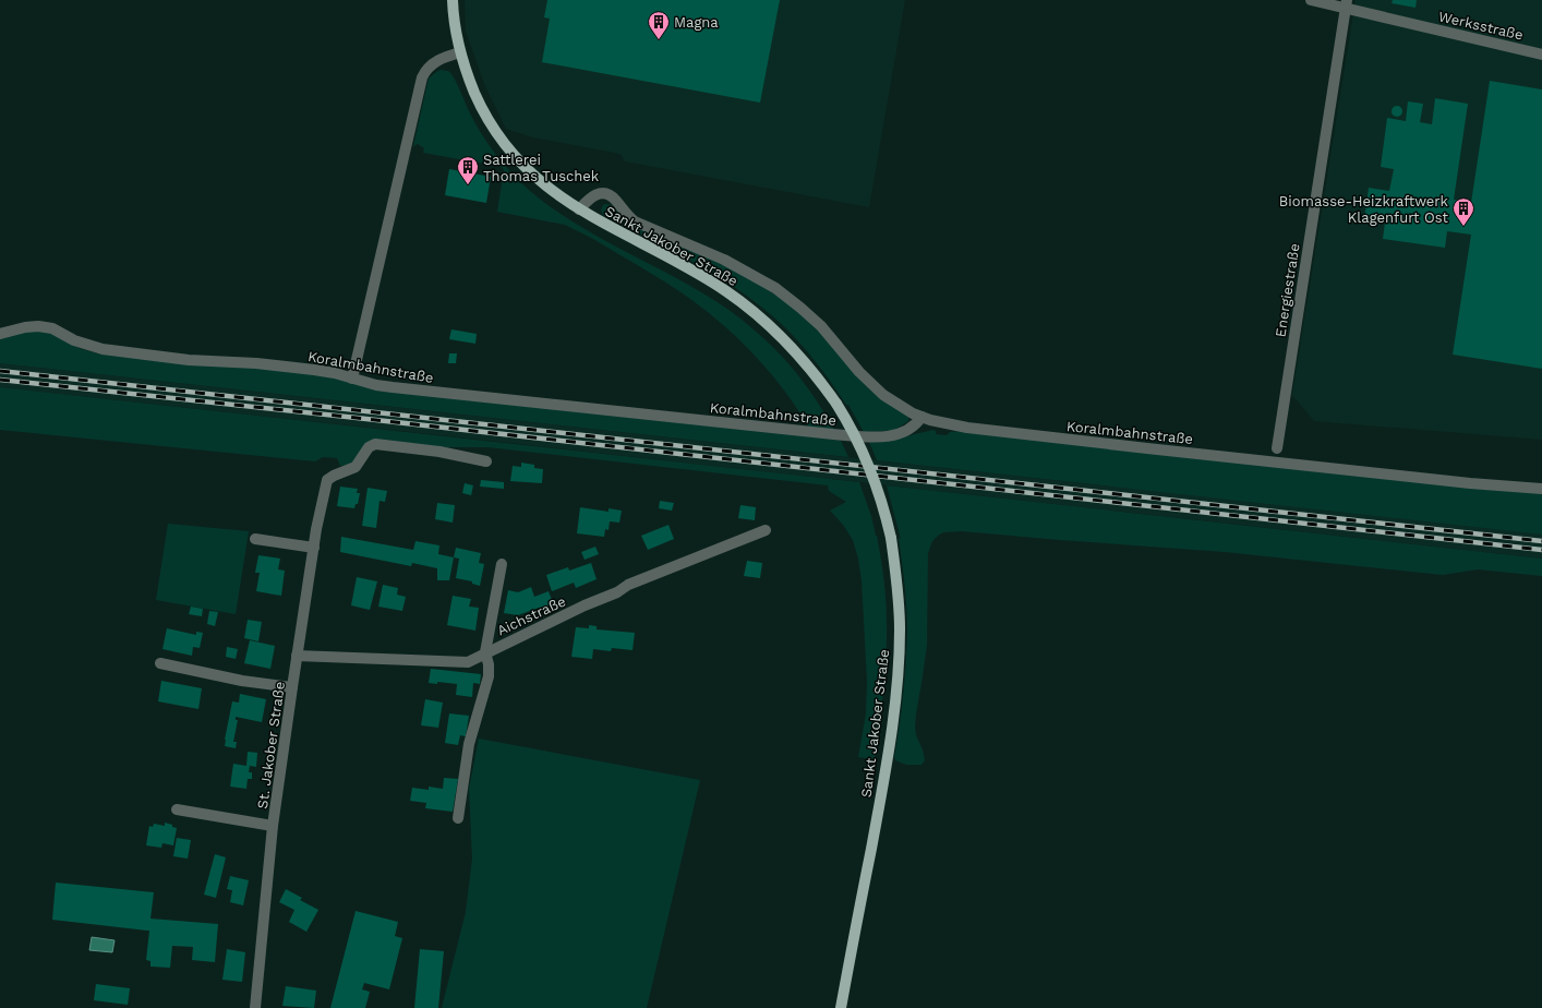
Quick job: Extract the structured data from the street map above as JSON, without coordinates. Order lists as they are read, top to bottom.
{
  "streets": {
    "main road": ["Sankt Jakober Straße"],
    "street": [
      "Werksstraße",
      "Energiestraße",
      "Koralmbahnstraße",
      "Aichstraße",
      "St. Jakober Straße"
    ]
  },
  "crossings": [
    ["Werksstraße", "Energiestraße"],
    ["Aichstraße", "St. Jakober Straße"]
  ],
  "places": {
    "building": ["Magna", "Sattlerei Thomas Tuschek", "Biomasse-Heizkraftwerk Klagenfurt Ost"]
  }
}
